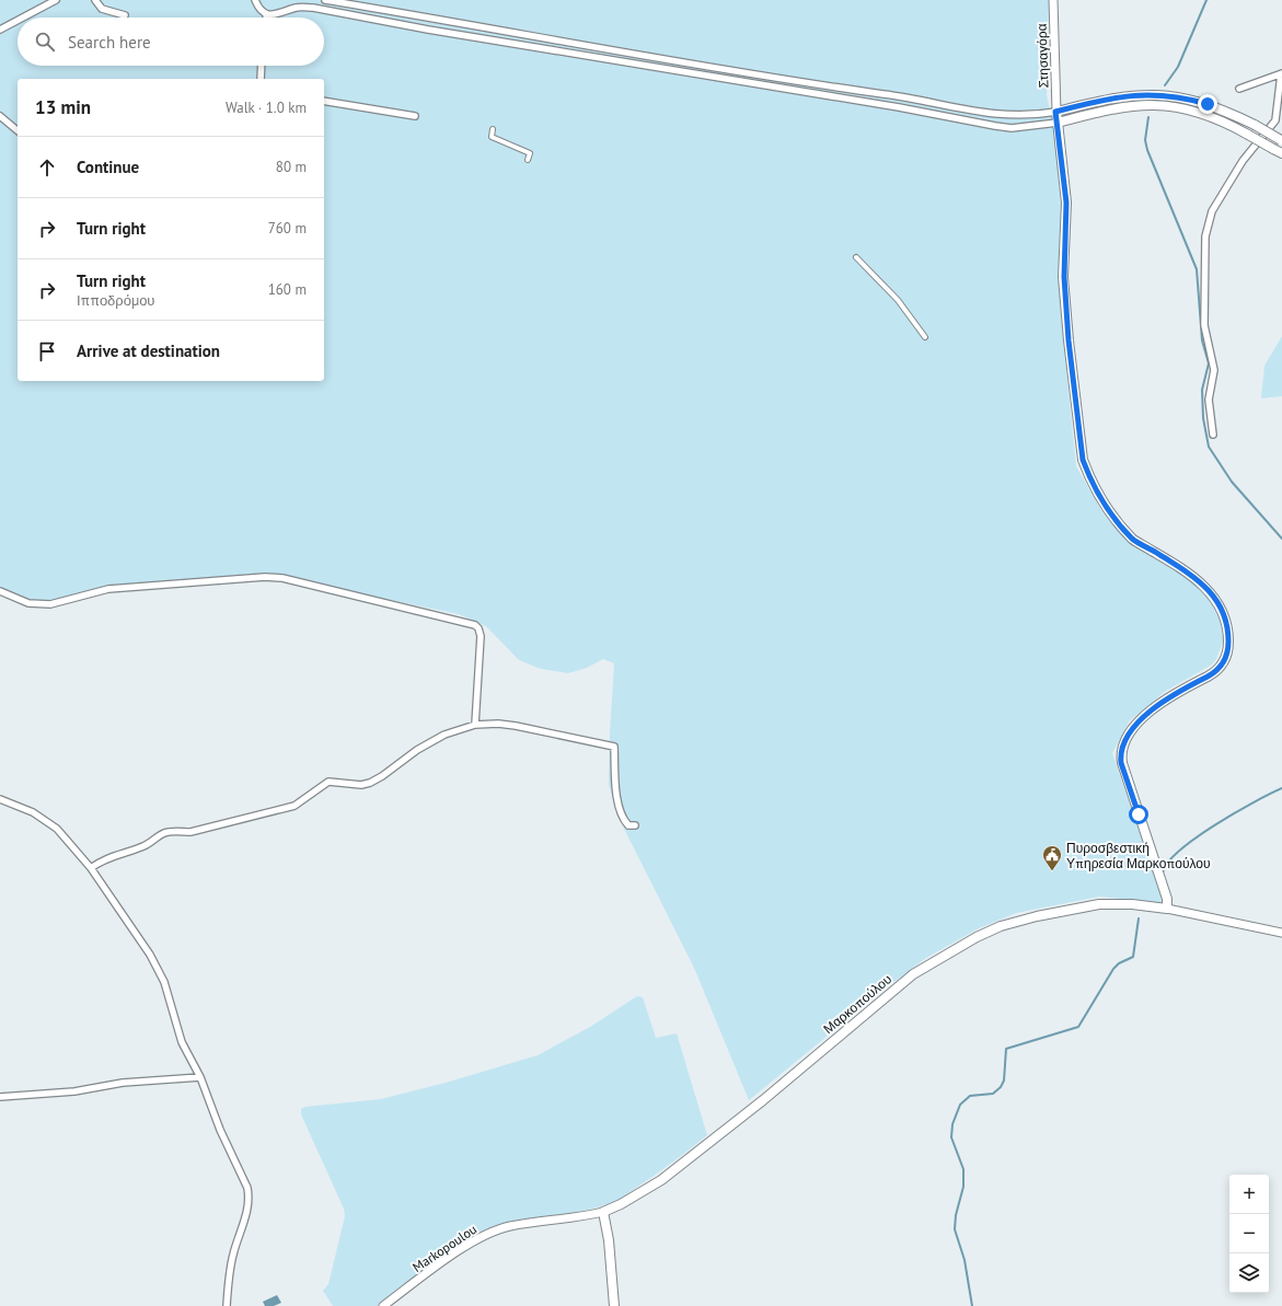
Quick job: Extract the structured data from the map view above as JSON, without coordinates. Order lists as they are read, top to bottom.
{
  "streets": {
    "main road": ["Μαρκοπούλου"],
    "street": ["Στησαγόρα", "Markopoulou"]
  },
  "crossings": [
    ["Μαρκοπούλου", "Markopoulou"]
  ],
  "places": {
    "public building": ["Πυροσβεστική Υπηρεσία Μαρκοπούλου"]
  },
  "page": {
    "search": "Search here",
    "heading": ["13 min", "Walk · 1.0 km"],
    "list": [
      ["Continue", "80 m"],
      ["Turn right", "760 m"],
      ["Turn right", "Ιπποδρόμου", "160 m"],
      "Arrive at destination"
    ],
    "map_buttons": ["+", "−"]
  }
}
